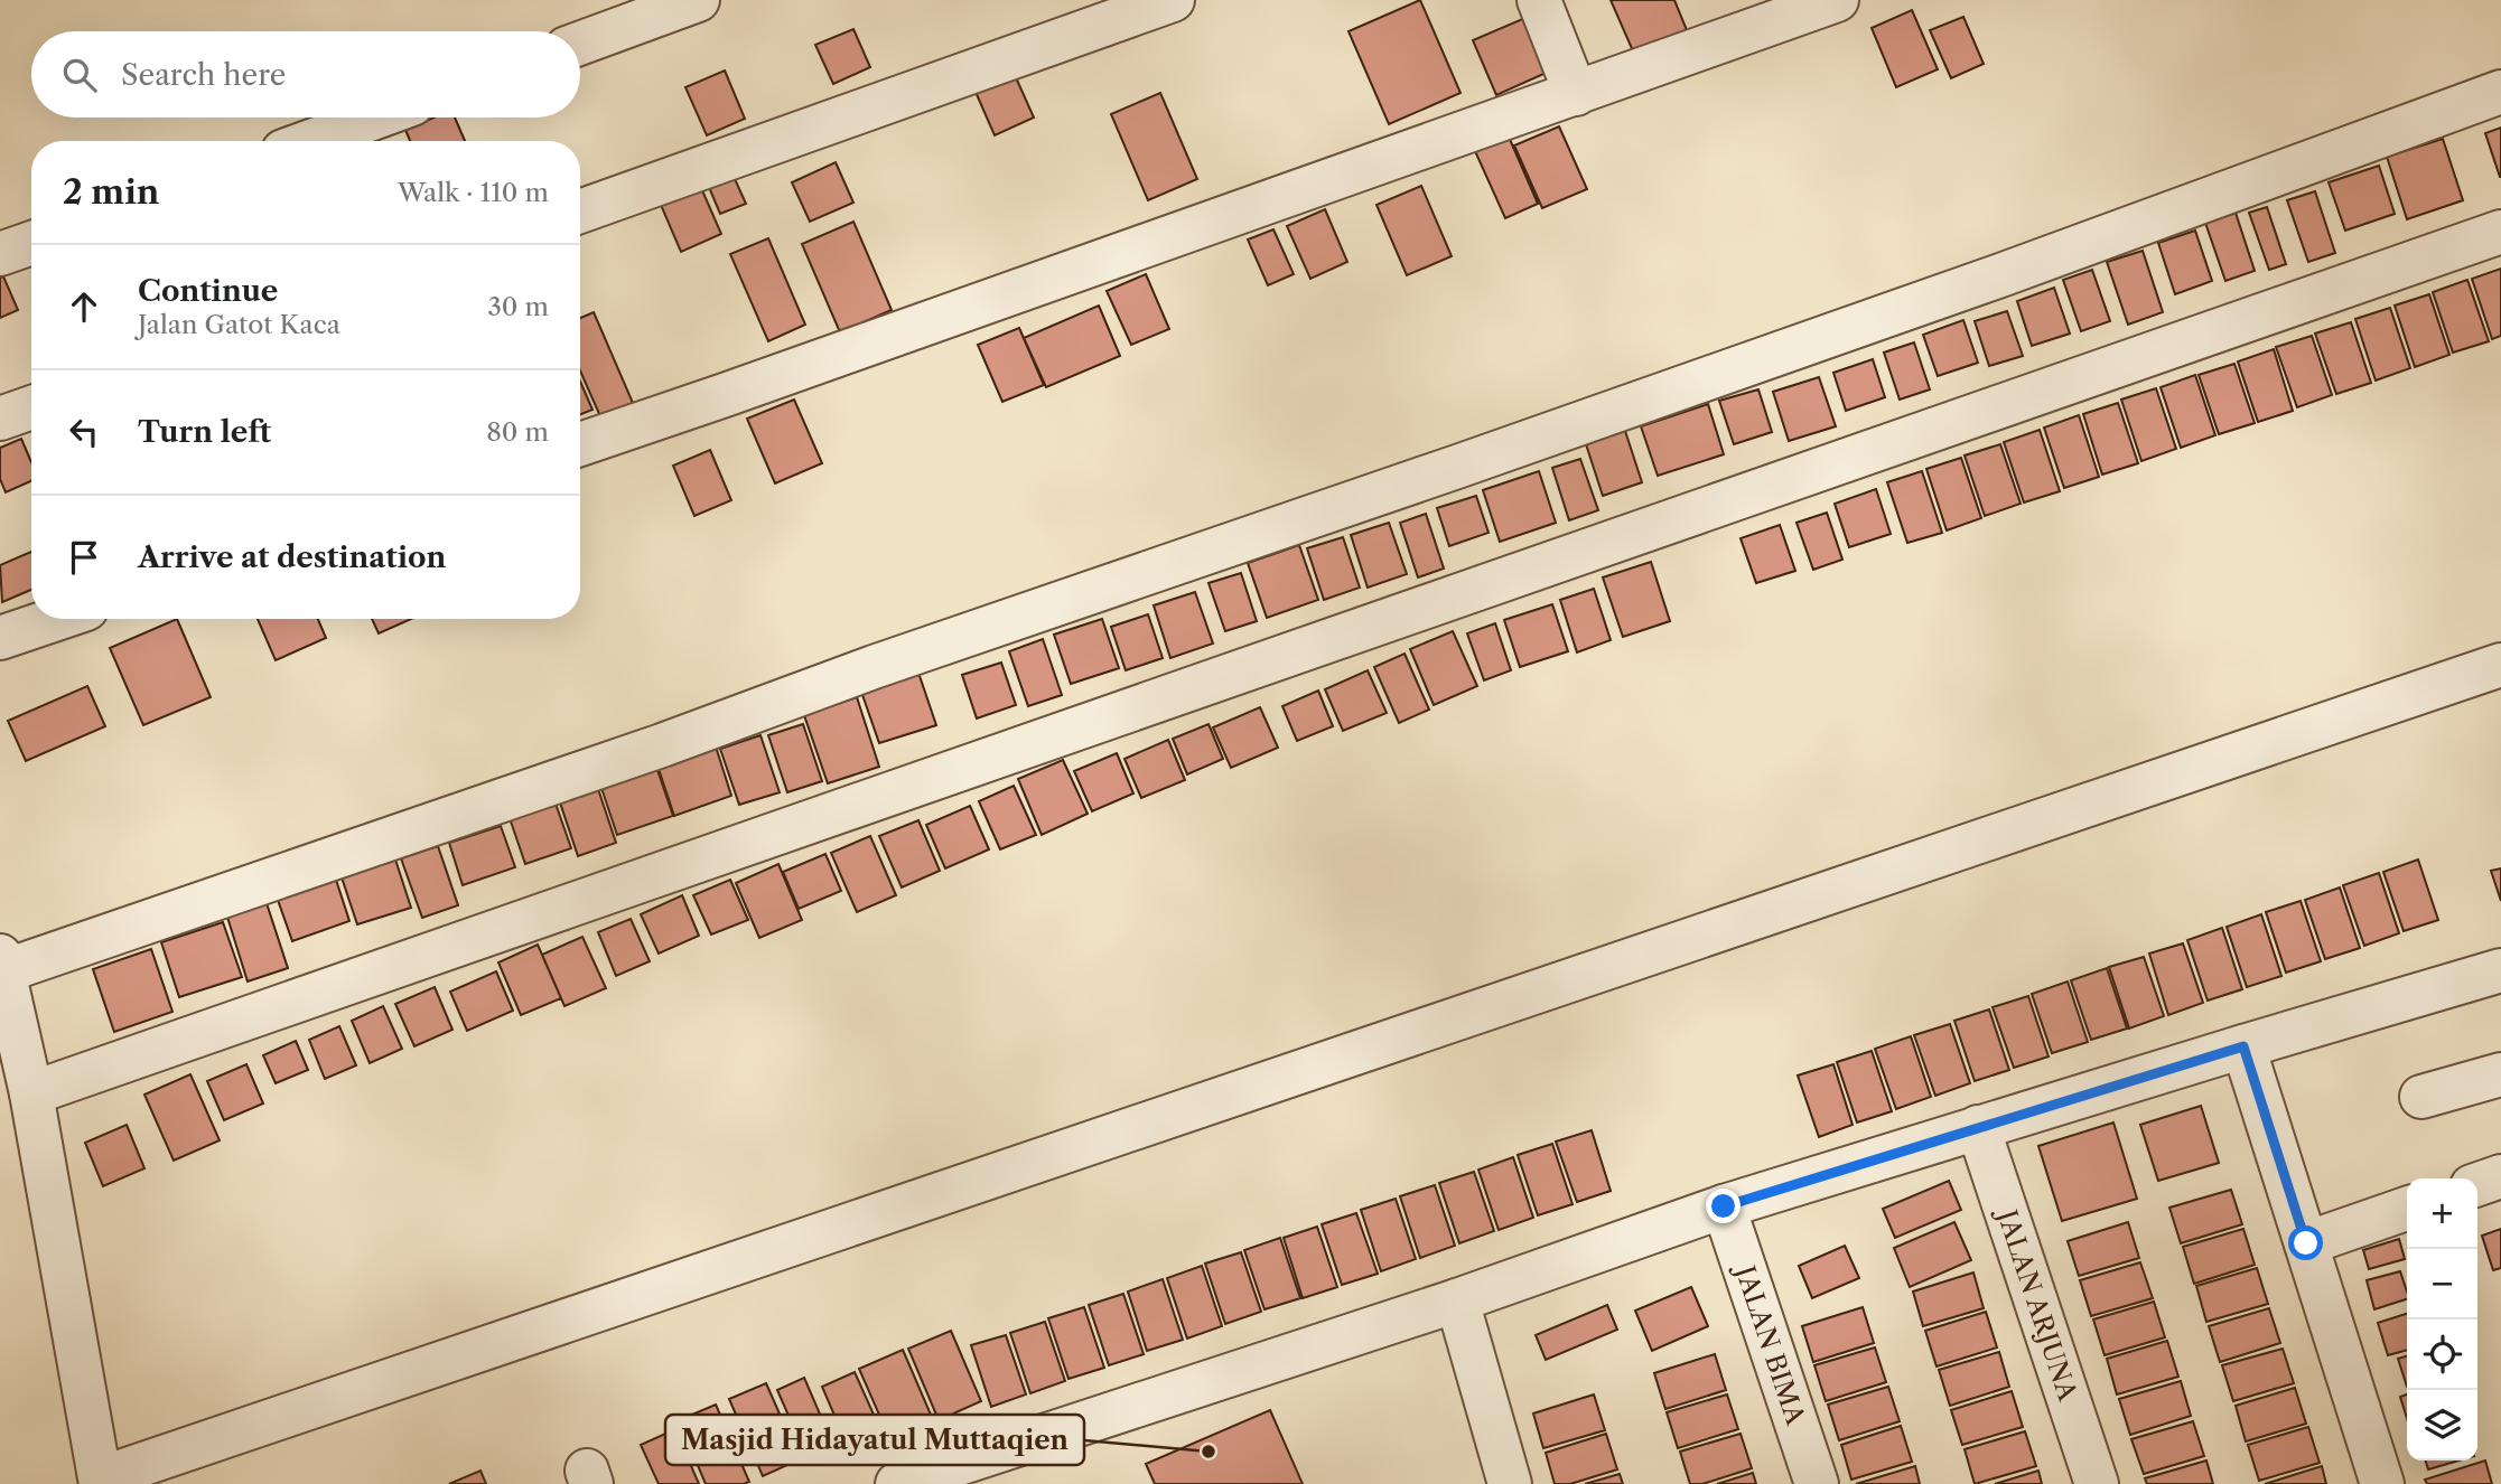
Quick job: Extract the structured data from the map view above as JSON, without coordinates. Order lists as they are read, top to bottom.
{
  "streets": {
    "street": ["JALAN ARJUNA", "JALAN BIMA"]
  },
  "places": ["Masjid Hidayatul Muttaqien"],
  "page": {
    "search": "Search here",
    "heading": ["2 min", "Walk · 110 m"],
    "list": [
      ["Continue", "Jalan Gatot Kaca", "30 m"],
      ["Turn left", "80 m"],
      "Arrive at destination"
    ],
    "map_buttons": ["+", "−"]
  }
}
